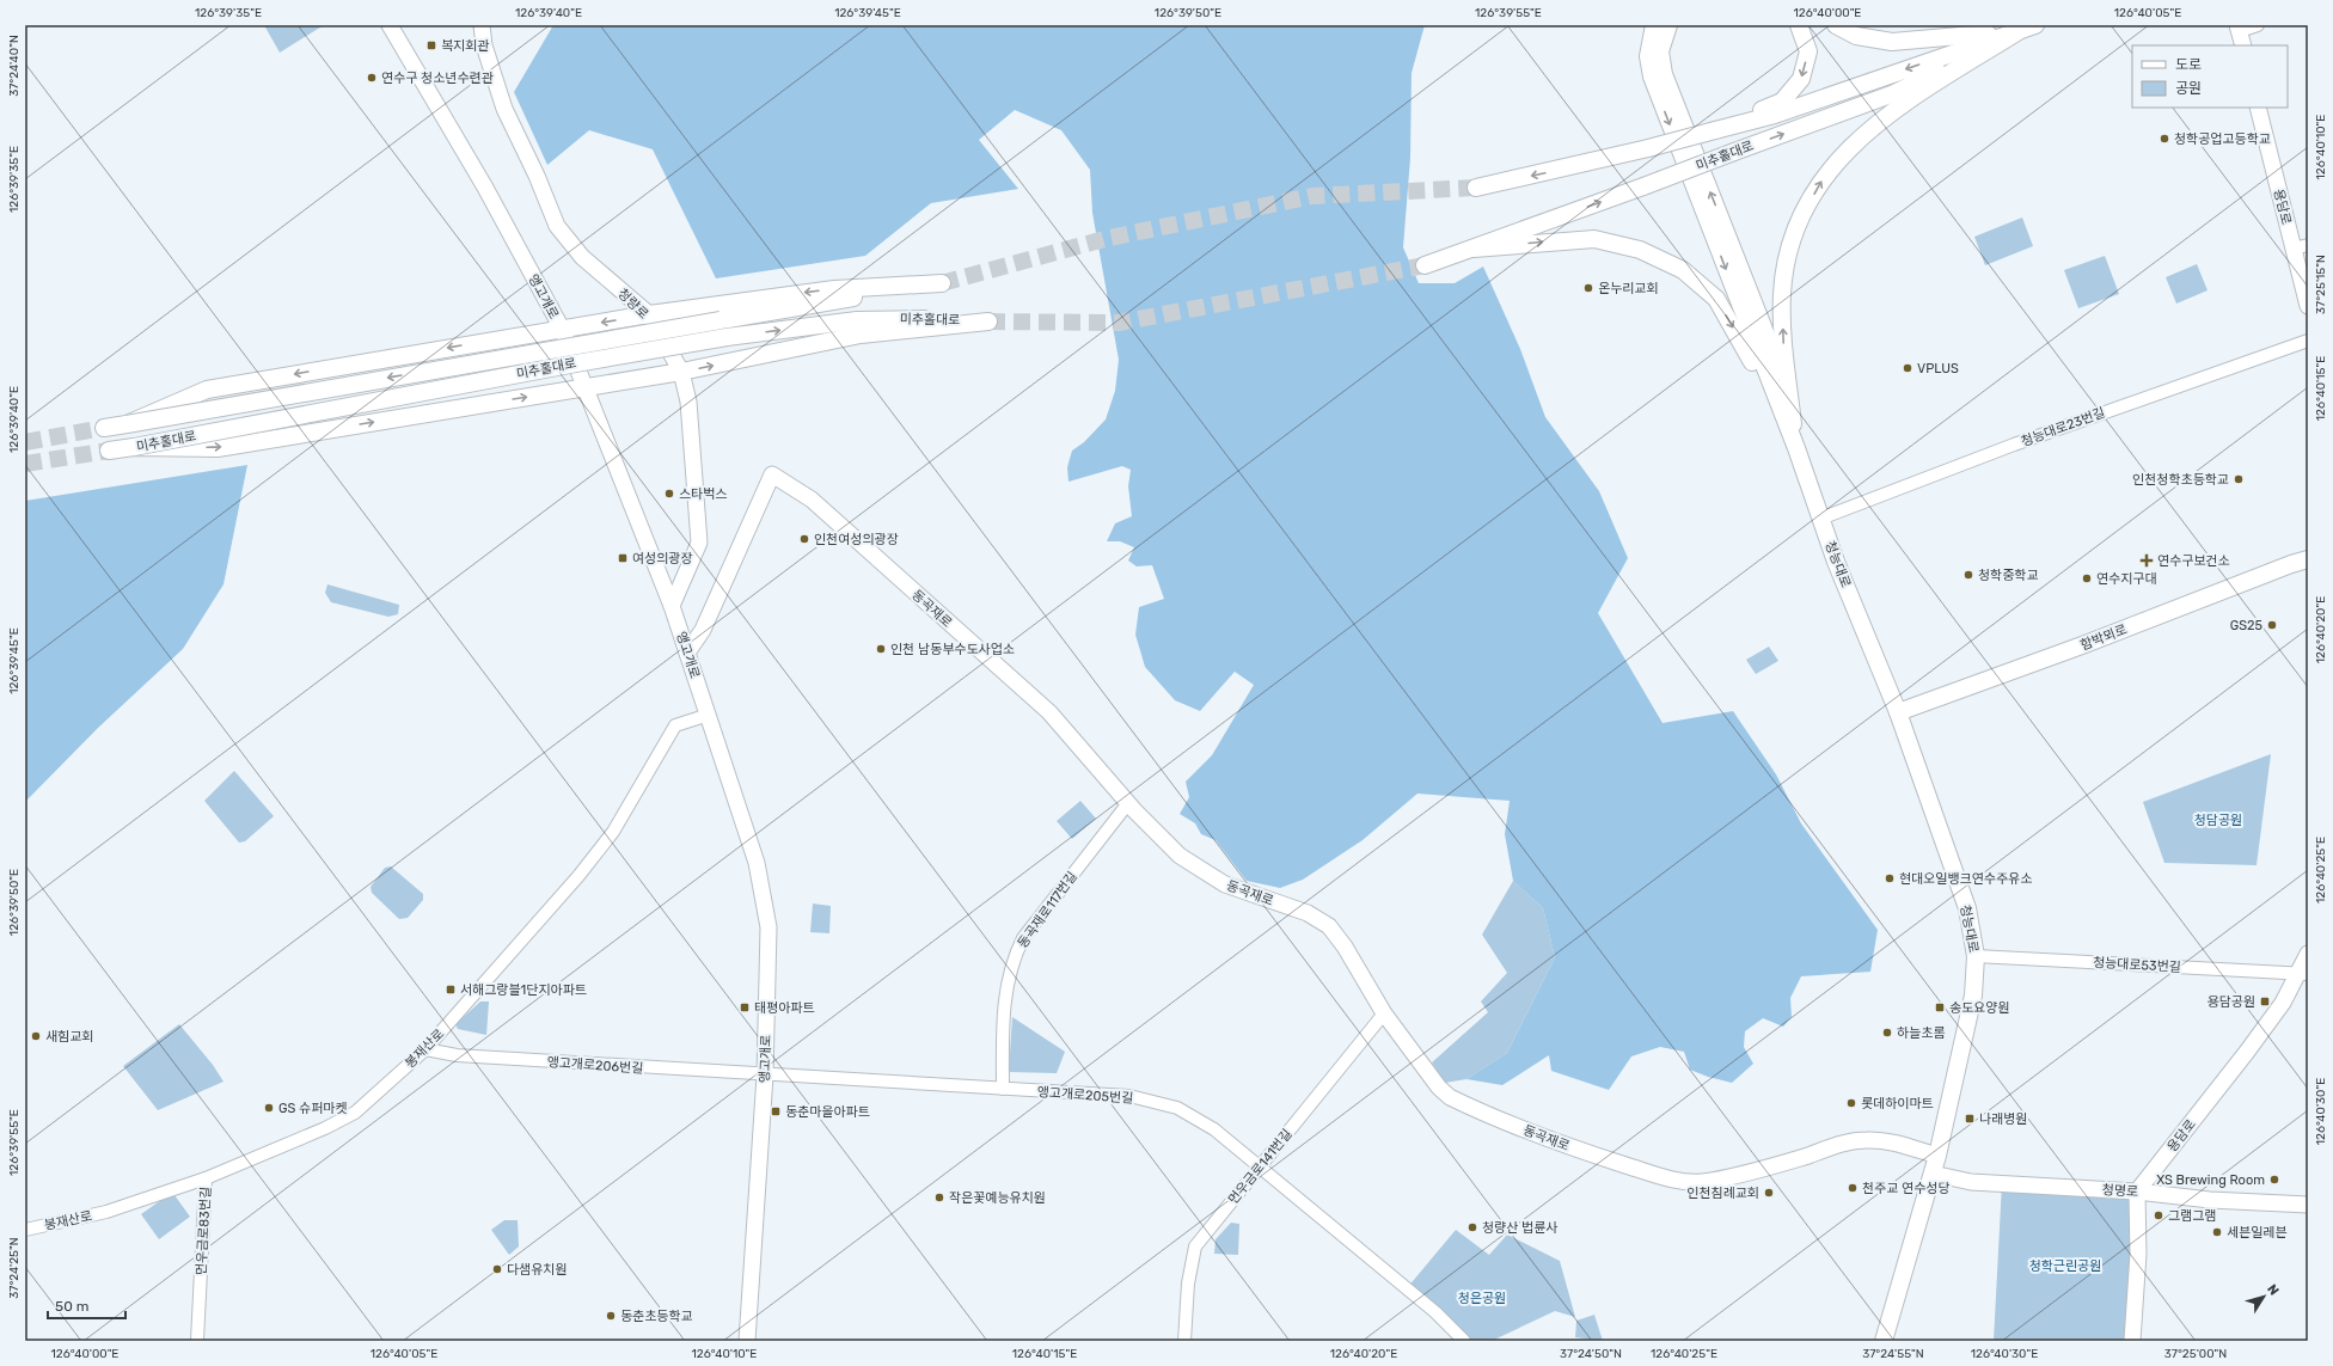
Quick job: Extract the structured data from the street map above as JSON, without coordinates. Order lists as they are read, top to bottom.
{
  "streets": {
    "main road": ["미추홀대로", "청능대로", "함박뫼로"],
    "street": [
      "용담로",
      "앵고개로",
      "청량로",
      "청능대로23번길",
      "동곡재로",
      "동곡재로117번길",
      "청능대로53번길",
      "봉재산로",
      "앵고개로206번길",
      "앵고개로205번길",
      "먼우금로141번길",
      "청명로",
      "먼우금로83번길"
    ]
  },
  "crossings": [
    ["미추홀대로", "청량로"],
    ["용담로", "청능대로53번길"],
    ["용담로", "청명로"],
    ["앵고개로", "청량로"],
    ["앵고개로", "동곡재로"],
    ["앵고개로", "봉재산로"],
    ["앵고개로", "앵고개로206번길"],
    ["앵고개로", "앵고개로205번길"],
    ["청능대로23번길", "청능대로"],
    ["청능대로", "동곡재로"],
    ["청능대로", "함박뫼로"],
    ["청능대로", "청능대로53번길"],
    ["청능대로", "청명로"],
    ["동곡재로", "동곡재로117번길"],
    ["동곡재로", "먼우금로141번길"],
    ["동곡재로117번길", "앵고개로205번길"],
    ["봉재산로", "앵고개로206번길"],
    ["봉재산로", "먼우금로83번길"],
    ["앵고개로206번길", "앵고개로205번길"],
    ["앵고개로205번길", "먼우금로141번길"]
  ],
  "parks": ["청담공원", "청학근린공원", "청은공원"],
  "places": {
    "transit": [
      "복지회관",
      "여성의광장",
      "서해그랑블1단지아파트",
      "용담공원",
      "태평아파트",
      "송도요양원",
      "동춘마을아파트",
      "나래병원"
    ],
    "other": [
      "연수구 청소년수련관",
      "청학공업고등학교",
      "온누리교회",
      "VPLUS",
      "인천청학초등학교",
      "스타벅스",
      "인천여성의광장",
      "청학중학교",
      "연수지구대",
      "GS25",
      "인천 남동부수도사업소",
      "현대오일뱅크연수주유소",
      "하늘초롬",
      "새힘교회",
      "롯데하이마트",
      "GS 슈퍼마켓",
      "XS Brewing Room",
      "천주교 연수성당",
      "인천침례교회",
      "작은꽃예능유치원",
      "그램그램",
      "청량산 법륜사",
      "세븐일레븐",
      "다샘유치원",
      "동춘초등학교"
    ],
    "health": ["연수구보건소"]
  },
  "legend": ["도로", "공원"],
  "scale_bar": "50 m",
  "north": "top right",
  "coordinates": [
    "126°39'35\"E",
    "126°39'40\"E",
    "126°39'45\"E",
    "126°39'50\"E",
    "126°39'55\"E",
    "126°40'00\"E",
    "126°40'05\"E",
    "37°24'40\"N",
    "126°40'10\"E",
    "37°25'15\"N",
    "126°40'15\"E",
    "126°40'20\"E",
    "126°40'25\"E",
    "126°40'30\"E",
    "37°24'25\"N",
    "37°24'50\"N",
    "37°24'55\"N",
    "37°25'00\"N"
  ]
}
